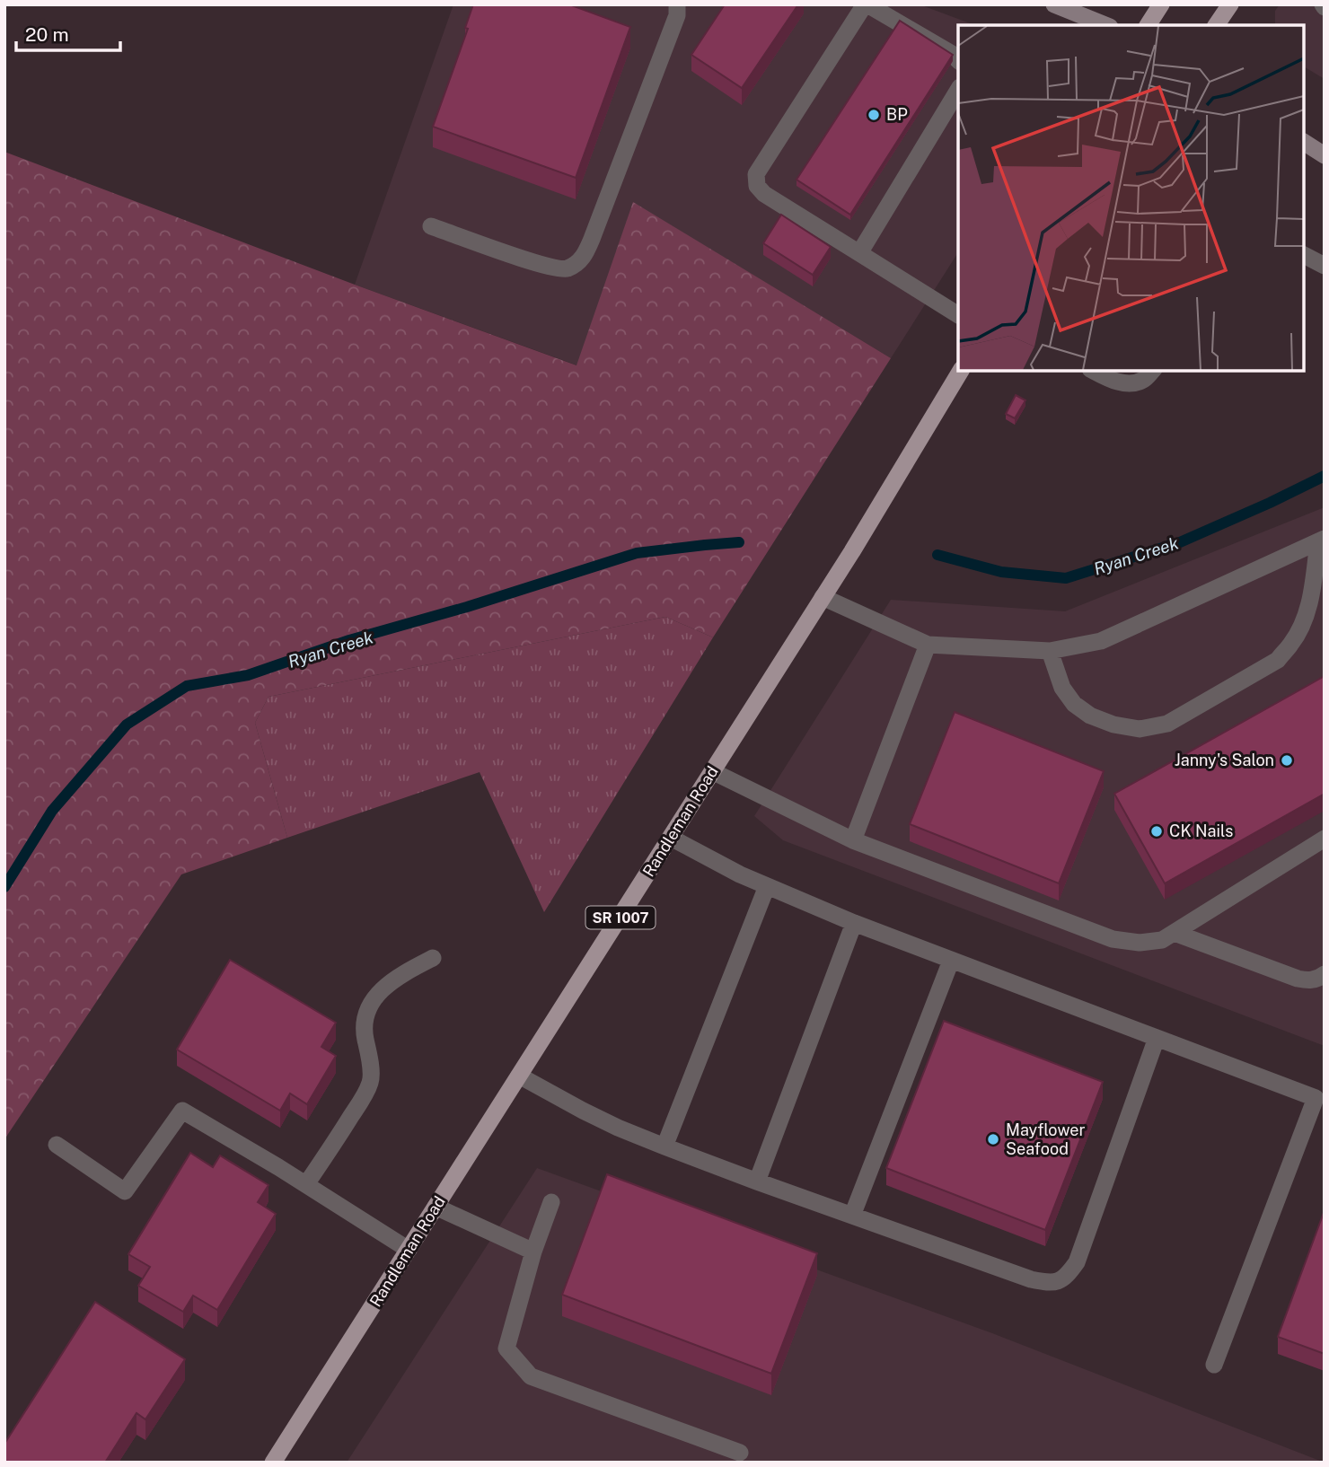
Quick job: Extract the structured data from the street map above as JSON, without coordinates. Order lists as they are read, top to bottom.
{
  "streets": {
    "main road": ["Randleman Road", "SR 1007"]
  },
  "water": ["Ryan Creek"],
  "places": [
    "BP",
    "Janny's Salon",
    "CK Nails",
    "Mayflower Seafood"
  ],
  "scale_bar": "20 m"
}
